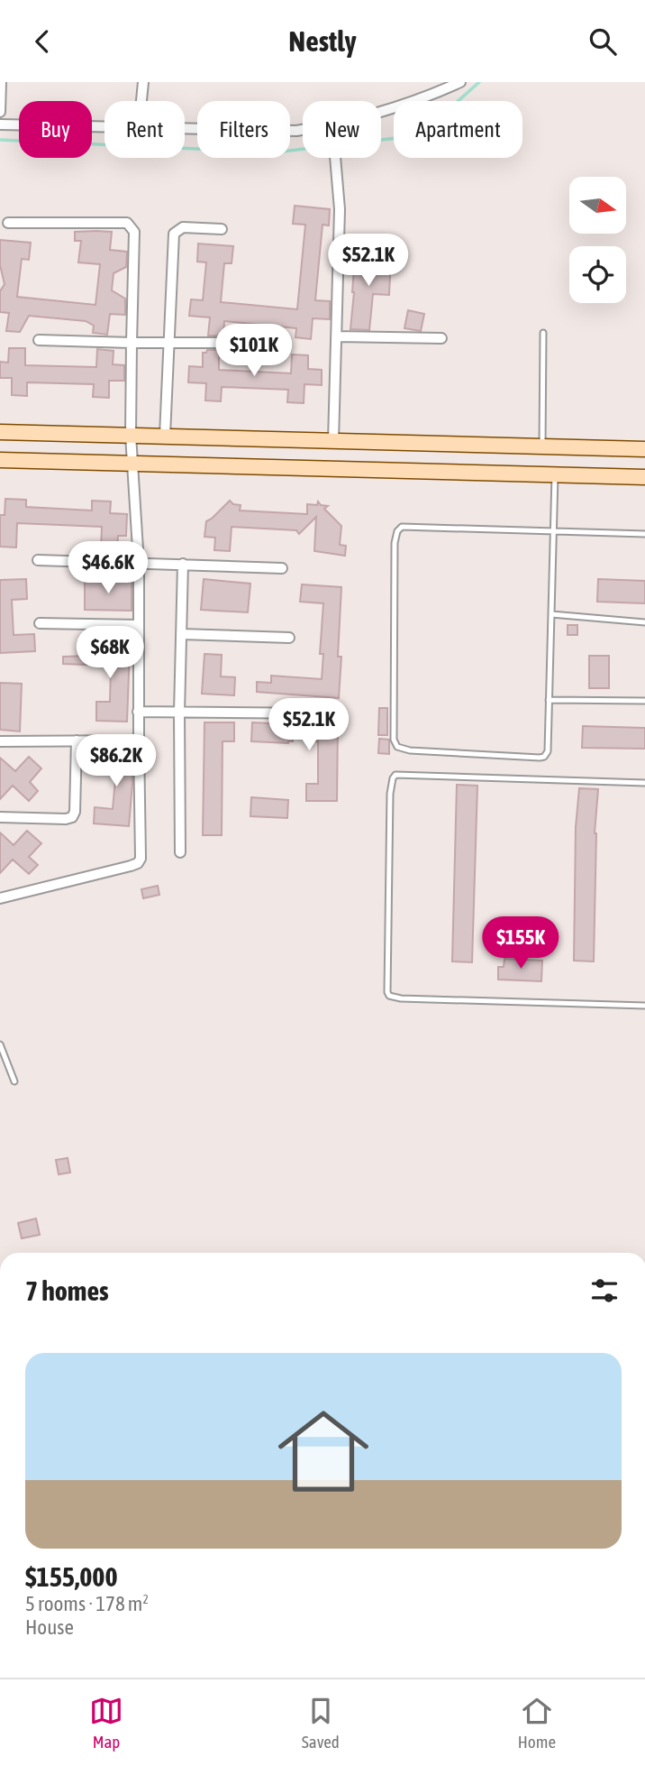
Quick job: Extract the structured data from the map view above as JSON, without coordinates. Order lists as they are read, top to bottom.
{
  "north": "right",
  "page": {
    "header": "Nestly",
    "chip": [
      "Buy",
      "Rent",
      "Filters",
      "New",
      "Apartment"
    ],
    "price": [
      "$52.1K",
      "$101K",
      "$46.6K",
      "$68K",
      "$52.1K",
      "$86.2K",
      "$155K"
    ],
    "heading": "7 homes",
    "list": [
      {
        "name": "$155,000",
        "note": "5 rooms · 178 m² · House"
      }
    ],
    "tabs": ["Map", "Saved", "Home"]
  }
}
